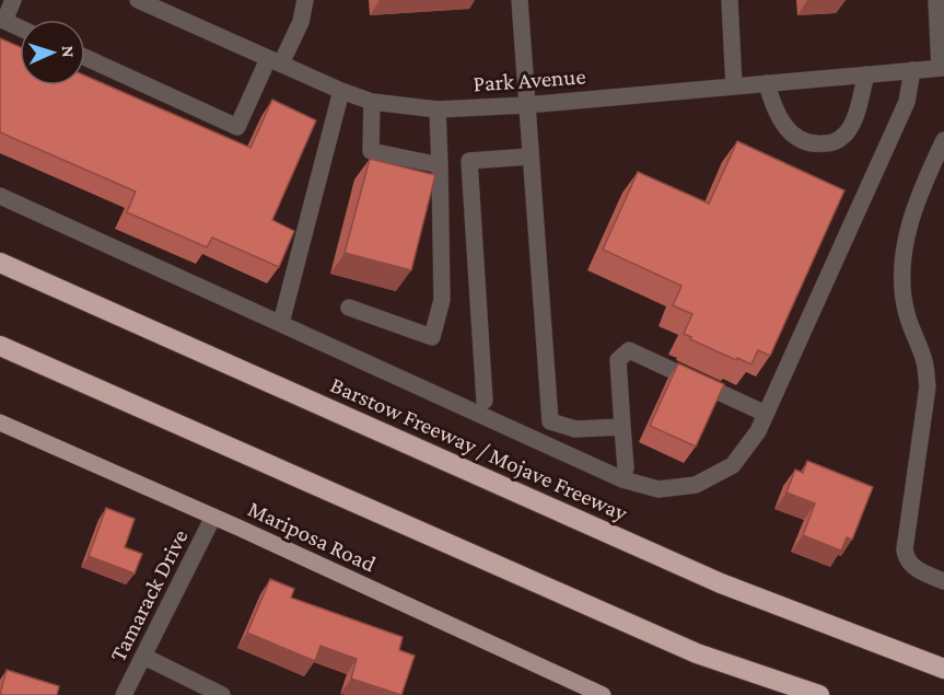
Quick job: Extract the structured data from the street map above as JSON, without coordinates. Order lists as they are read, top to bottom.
{
  "streets": {
    "highway": ["Barstow Freeway / Mojave Freeway"],
    "main road": ["Mariposa Road"],
    "street": ["Park Avenue", "Tamarack Drive"]
  },
  "crossings": [
    ["Mariposa Road", "Tamarack Drive"]
  ],
  "north": "right"
}
